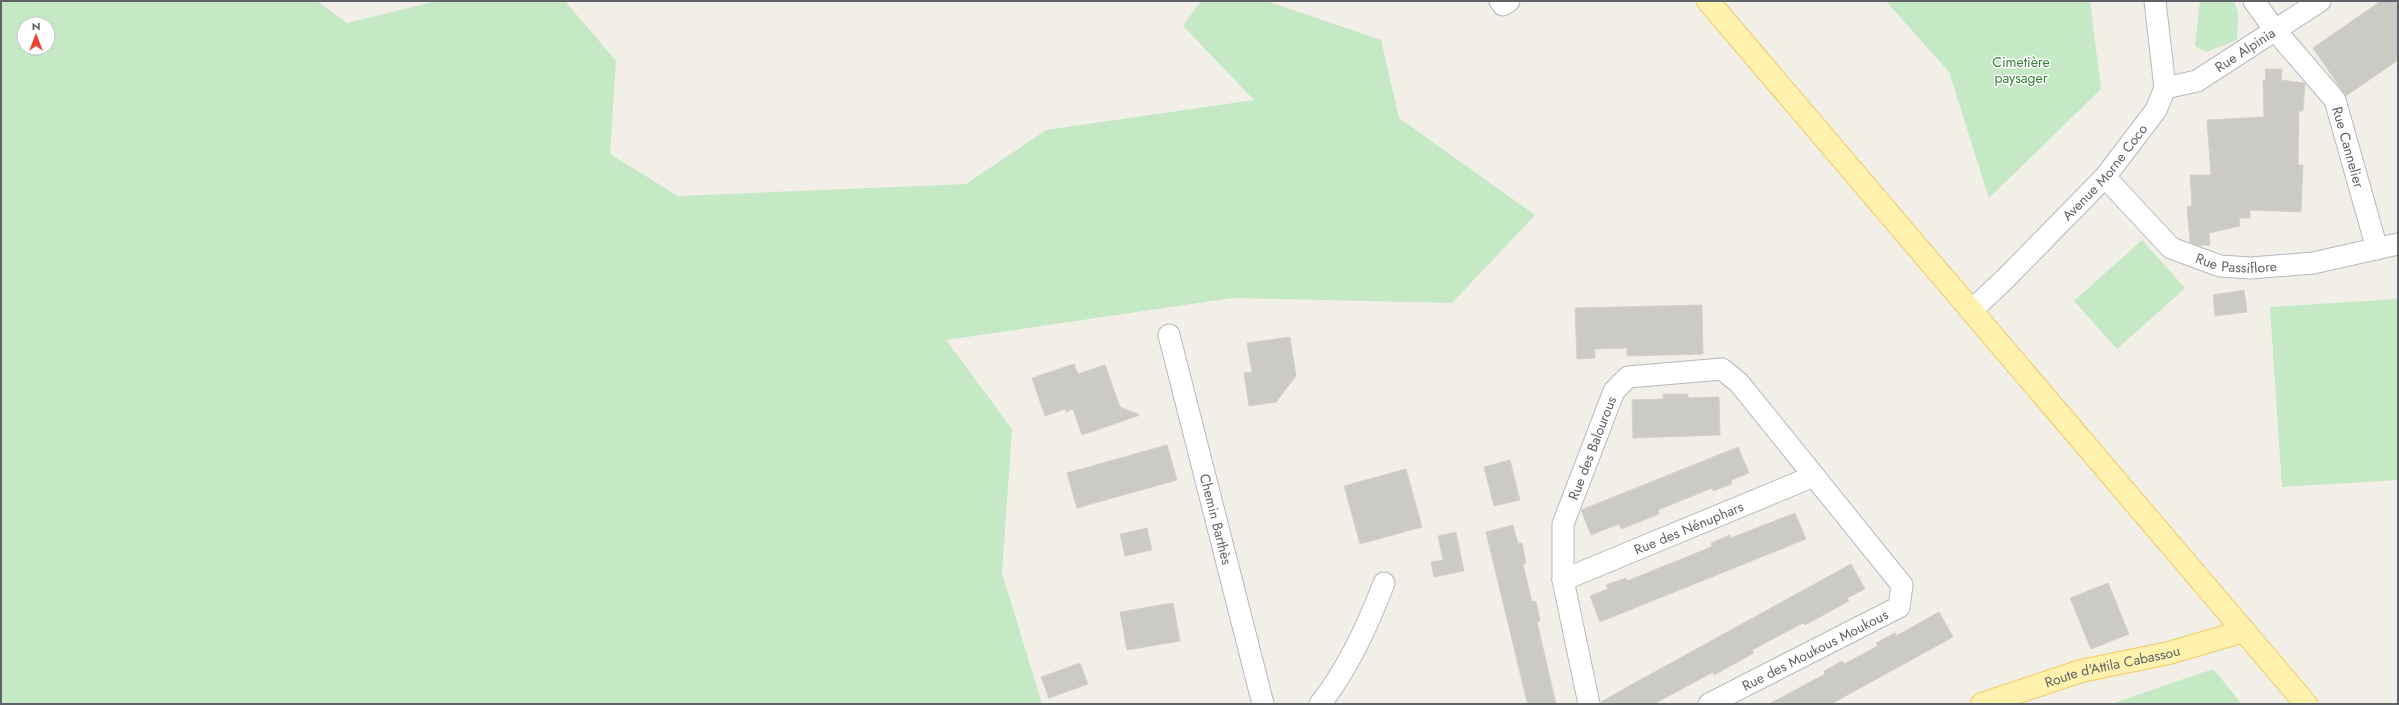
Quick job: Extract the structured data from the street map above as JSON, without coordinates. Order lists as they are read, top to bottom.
{
  "streets": {
    "main road": ["Route d'Attila Cabassou"],
    "street": [
      "Rue Alpinia",
      "Rue Cannelier",
      "Avenue Morne Coco",
      "Rue Passiflore",
      "Rue des Balourous",
      "Chemin Barthès",
      "Rue des Nénuphars",
      "Rue des Moukous Moukous"
    ]
  },
  "crossings": [
    ["Rue Alpinia", "Rue Cannelier"],
    ["Rue Alpinia", "Avenue Morne Coco"],
    ["Rue Cannelier", "Rue Passiflore"],
    ["Avenue Morne Coco", "Rue Passiflore"],
    ["Rue des Balourous", "Rue des Nénuphars"],
    ["Rue des Balourous", "Rue des Moukous Moukous"]
  ],
  "parks": ["Cimetière paysager"],
  "north": "top"
}
